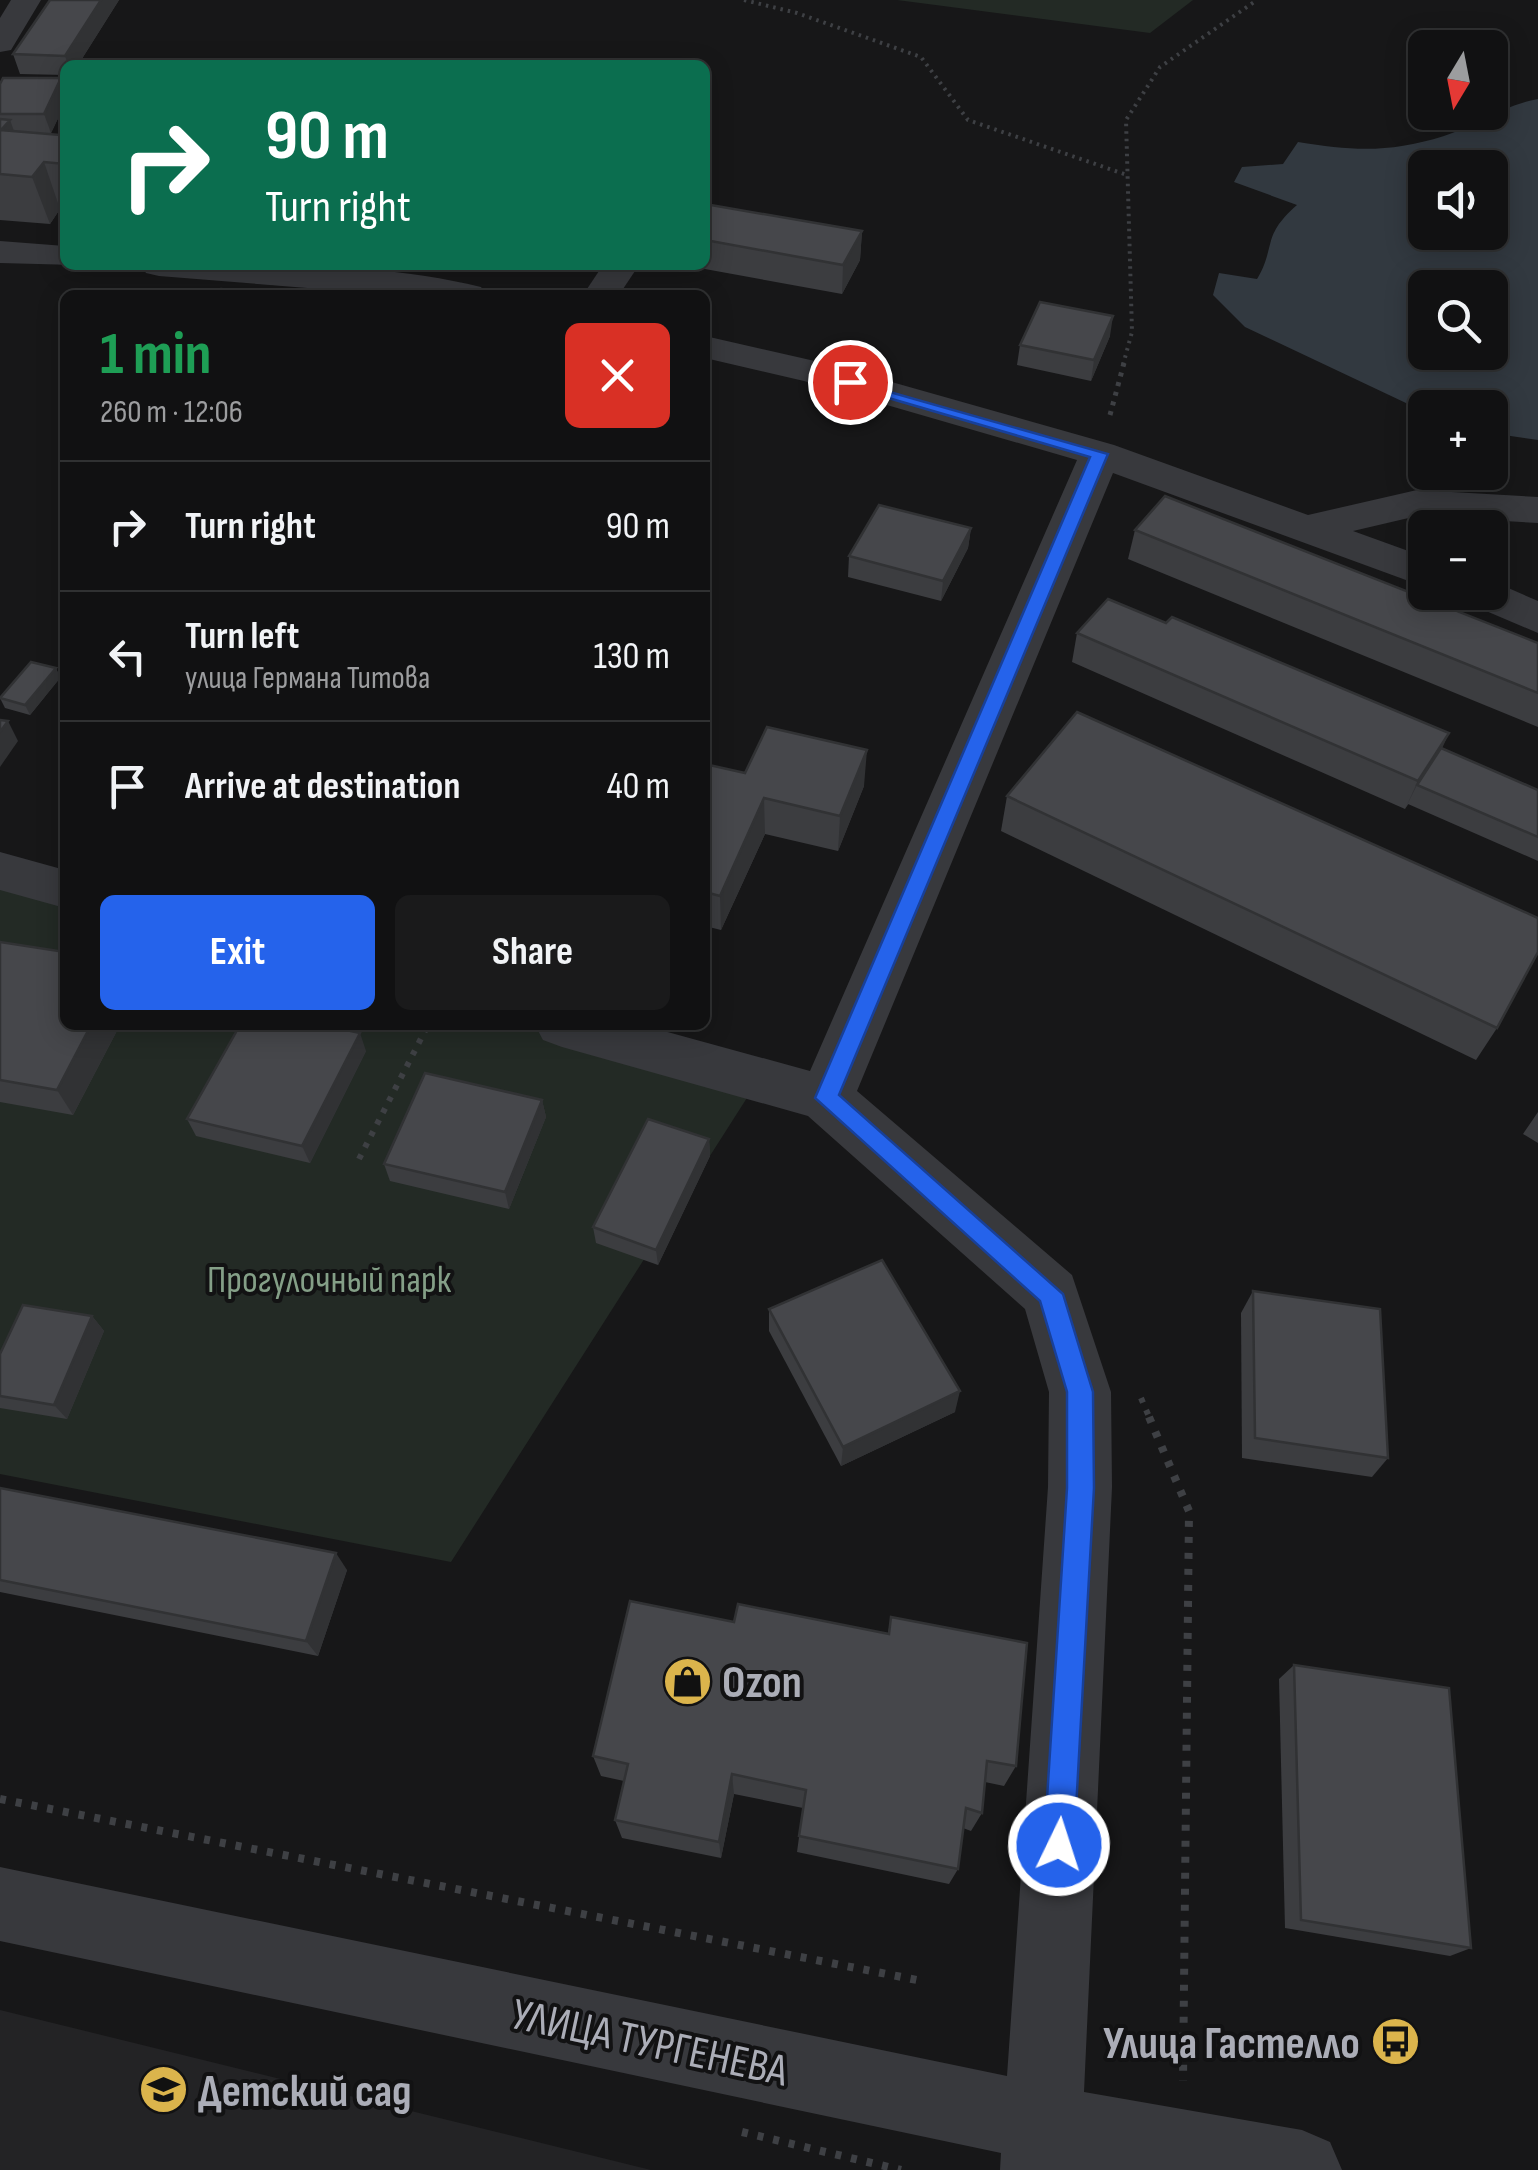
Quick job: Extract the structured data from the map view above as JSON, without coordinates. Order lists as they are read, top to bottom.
{
  "streets": {
    "street": ["УЛИЦА ТУРГЕНЕВА"]
  },
  "parks": ["Прогулочный парк"],
  "places": {
    "shop": ["Ozon"],
    "bus stop": ["Улица Гастелло"],
    "school or university": ["Детский сад"]
  },
  "north": "bottom",
  "page": {
    "map_buttons": ["+", "−"],
    "turn": ["90 m", "Turn right"],
    "heading": ["1 min", "260 m · 12:06"],
    "list": [
      {
        "name": "Turn right",
        "value": "90 m"
      },
      {
        "name": "Turn left",
        "note": "улица Германа Титова",
        "value": "130 m"
      },
      {
        "name": "Arrive at destination",
        "value": "40 m"
      }
    ],
    "buttons": ["Exit", "Share"]
  }
}
